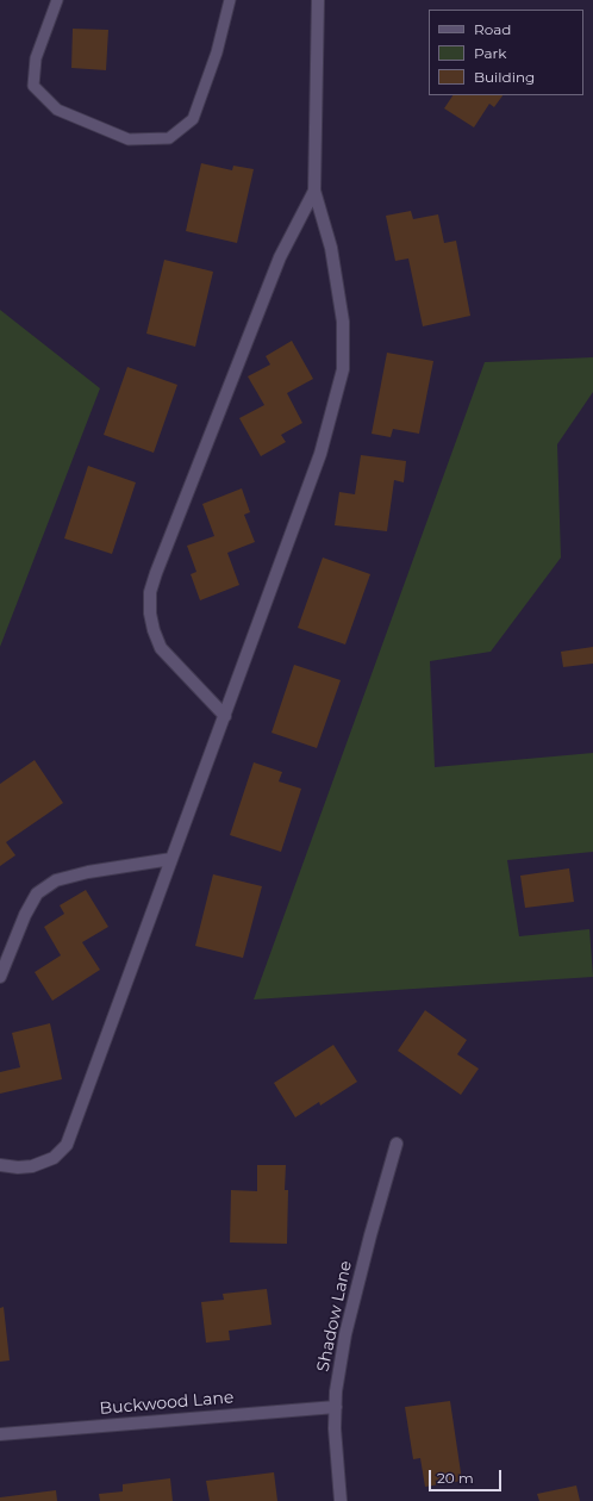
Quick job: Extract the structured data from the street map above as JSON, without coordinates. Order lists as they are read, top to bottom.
{
  "streets": {
    "street": ["Shadow Lane", "Buckwood Lane"]
  },
  "crossings": [
    ["Shadow Lane", "Buckwood Lane"]
  ],
  "legend": ["Road", "Park", "Building"],
  "scale_bar": "20 m"
}
